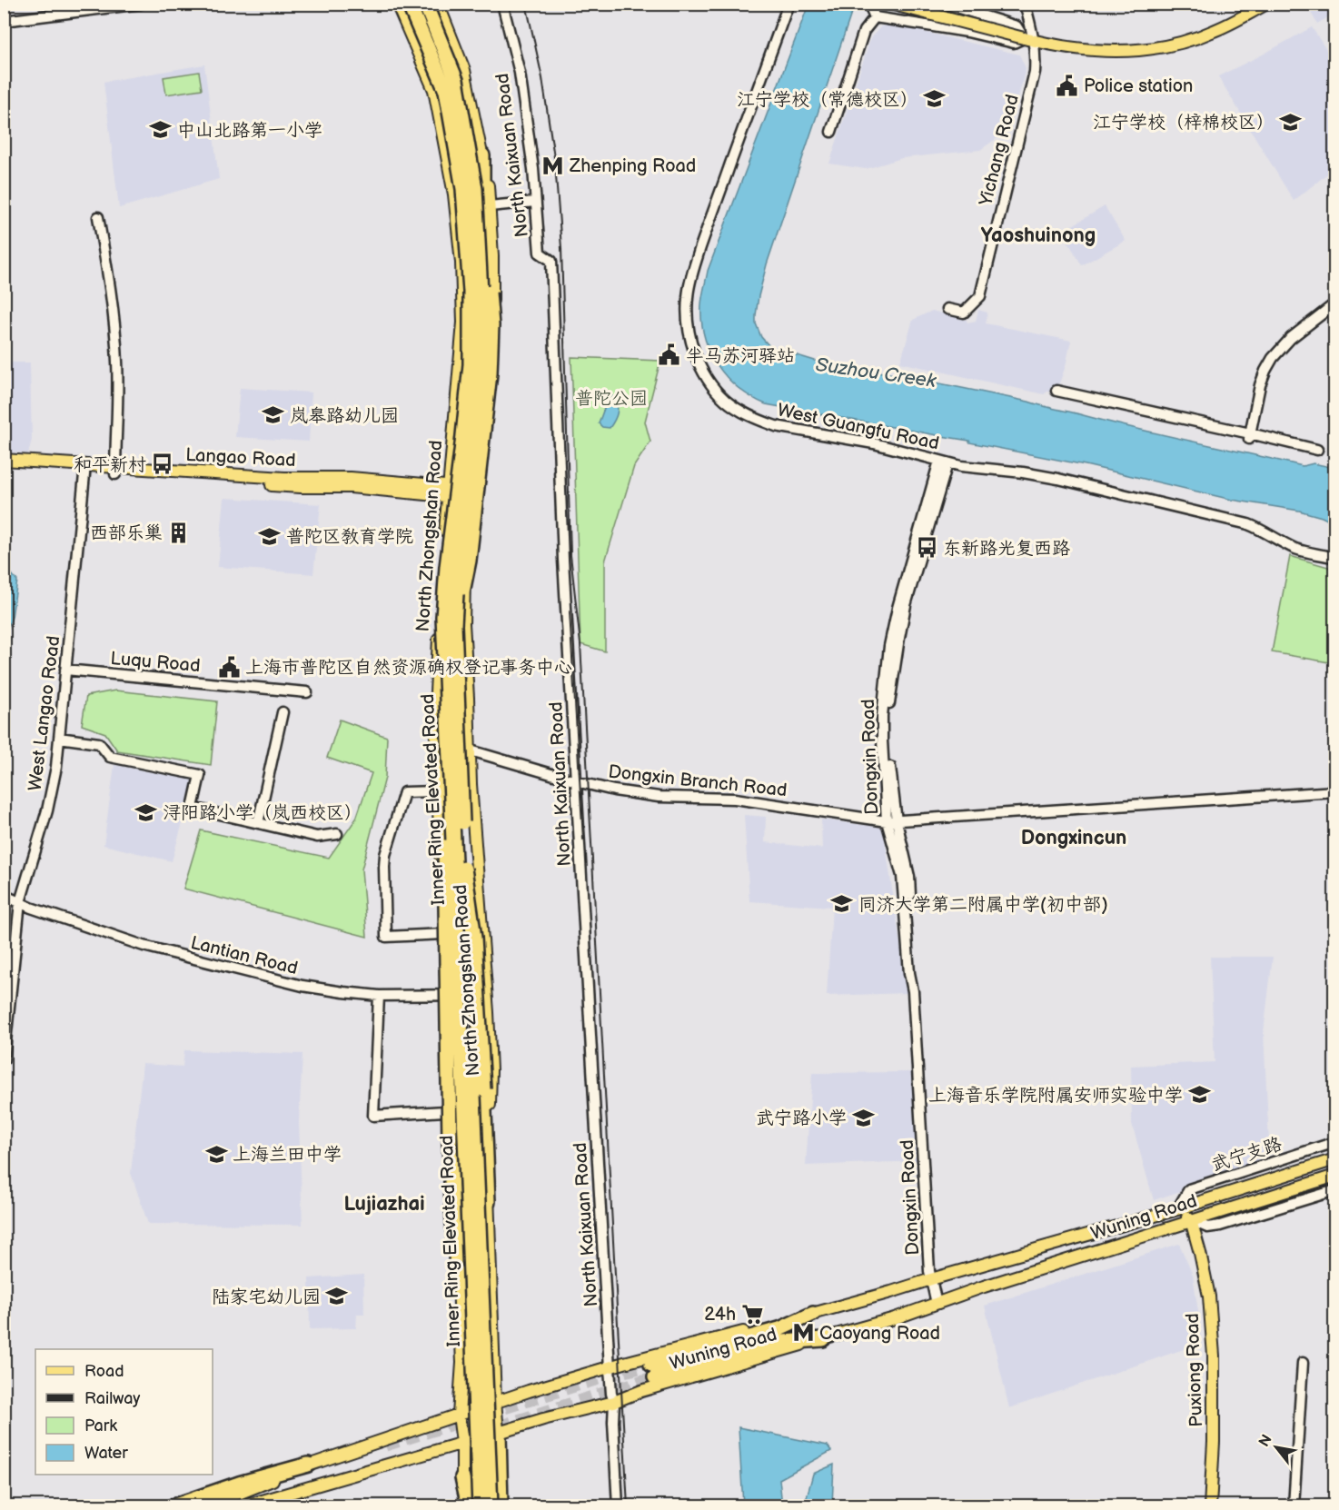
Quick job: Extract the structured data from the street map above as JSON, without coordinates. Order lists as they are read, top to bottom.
{
  "streets": {
    "highway": ["Inner Ring Elevated Road"],
    "main road": [
      "Langao Road",
      "North Zhongshan Road",
      "Wuning Road",
      "Puxiong Road"
    ],
    "street": [
      "Yichang Road",
      "North Kaixuan Road",
      "West Guangfu Road",
      "Luqu Road",
      "West Langao Road",
      "Dongxin Road",
      "Dongxin Branch Road",
      "Lantian Road",
      "武宁支路"
    ]
  },
  "crossings": [
    ["North Kaixuan Road", "Dongxin Branch Road"],
    ["North Kaixuan Road", "Wuning Road"],
    ["West Guangfu Road", "Dongxin Road"],
    ["Langao Road", "North Zhongshan Road"],
    ["Langao Road", "West Langao Road"],
    ["North Zhongshan Road", "Dongxin Branch Road"],
    ["North Zhongshan Road", "Lantian Road"],
    ["North Zhongshan Road", "Wuning Road"],
    ["Luqu Road", "West Langao Road"],
    ["West Langao Road", "Lantian Road"],
    ["Dongxin Road", "Dongxin Branch Road"],
    ["Dongxin Road", "Wuning Road"],
    ["武宁支路", "Wuning Road"],
    ["Wuning Road", "Puxiong Road"]
  ],
  "districts": ["Yaoshuinong", "Dongxincun", "Lujiazhai"],
  "water": ["Suzhou Creek"],
  "parks": ["普陀公园"],
  "places": {
    "public building": ["Police station", "半马苏河驿站", "上海市普陀区自然资源确权登记事务中心"],
    "school or university": [
      "江宁学校（常德校区）",
      "江宁学校（梓棉校区）",
      "中山北路第一小学",
      "岚皋路幼儿园",
      "普陀区教育学院",
      "浔阳路小学（岚西校区）",
      "同济大学第二附属中学(初中部)",
      "上海音乐学院附属安师实验中学",
      "武宁路小学",
      "上海兰田中学",
      "陆家宅幼儿园"
    ],
    "metro station": ["Zhenping Road", "Caoyang Road"],
    "bus stop": ["和平新村", "东新路光复西路"],
    "building": ["西部乐巢"],
    "supermarket": ["24h"]
  },
  "legend": [
    "Road",
    "Railway",
    "Park",
    "Water"
  ],
  "north": "top left"
}
